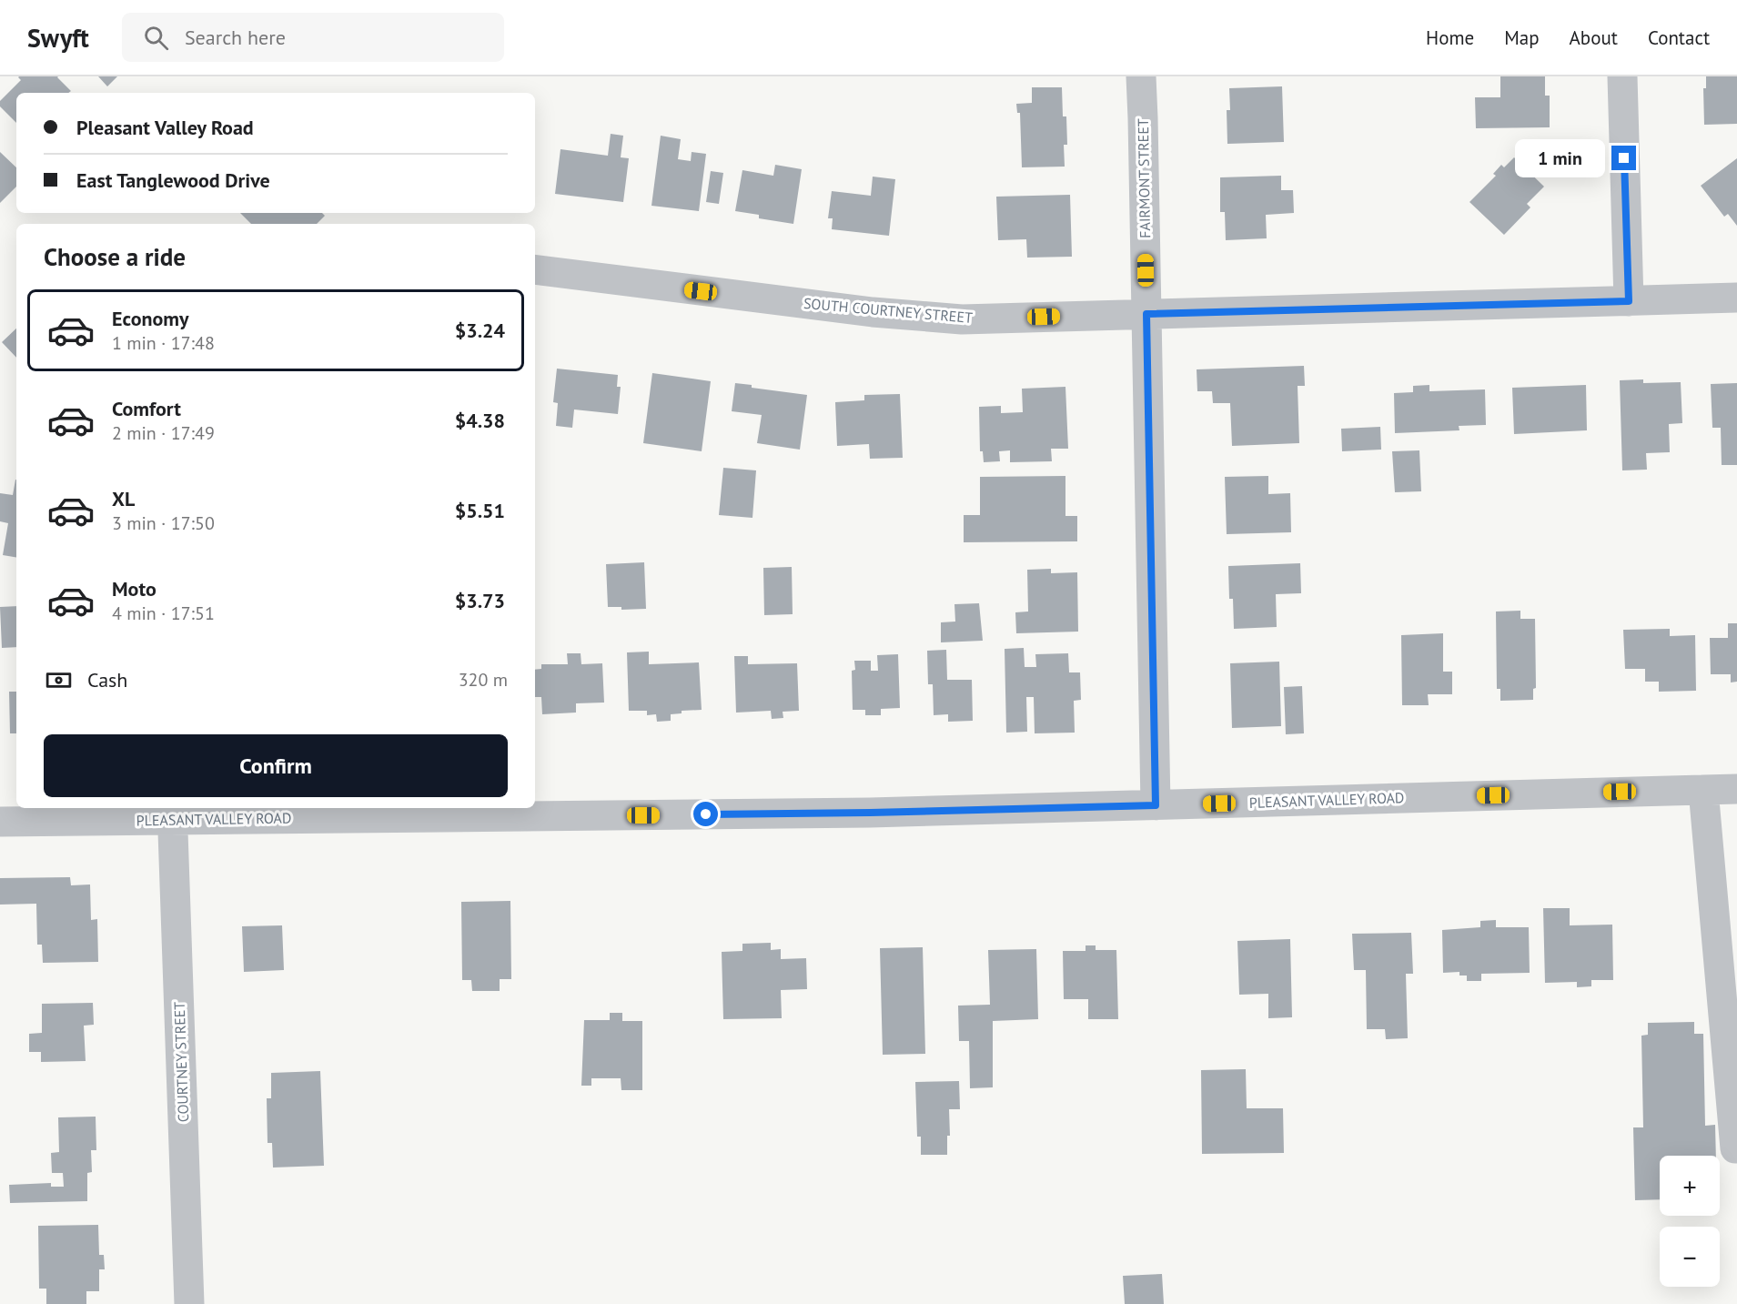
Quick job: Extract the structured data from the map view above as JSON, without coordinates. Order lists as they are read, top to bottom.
{
  "streets": {
    "street": [
      "FAIRMONT STREET",
      "SOUTH COURTNEY STREET",
      "PLEASANT VALLEY ROAD",
      "COURTNEY STREET"
    ]
  },
  "crossings": [
    ["FAIRMONT STREET", "SOUTH COURTNEY STREET"],
    ["FAIRMONT STREET", "PLEASANT VALLEY ROAD"],
    ["PLEASANT VALLEY ROAD", "COURTNEY STREET"]
  ],
  "page": {
    "header": "Swyft",
    "search": "Search here",
    "nav": [
      "Home",
      "Map",
      "About",
      "Contact"
    ],
    "banner": ["Pleasant Valley Road", "East Tanglewood Drive"],
    "bubble": "1 min",
    "heading": "Choose a ride",
    "list": [
      {
        "name": "Economy",
        "note": "1 min · 17:48",
        "value": "$3.24"
      },
      {
        "name": "Comfort",
        "note": "2 min · 17:49",
        "value": "$4.38"
      },
      {
        "name": "XL",
        "note": "3 min · 17:50",
        "value": "$5.51"
      },
      {
        "name": "Moto",
        "note": "4 min · 17:51",
        "value": "$3.73"
      }
    ],
    "pay": ["Cash", "320 m"],
    "buttons": "Confirm",
    "map_buttons": ["+", "−"]
  }
}
